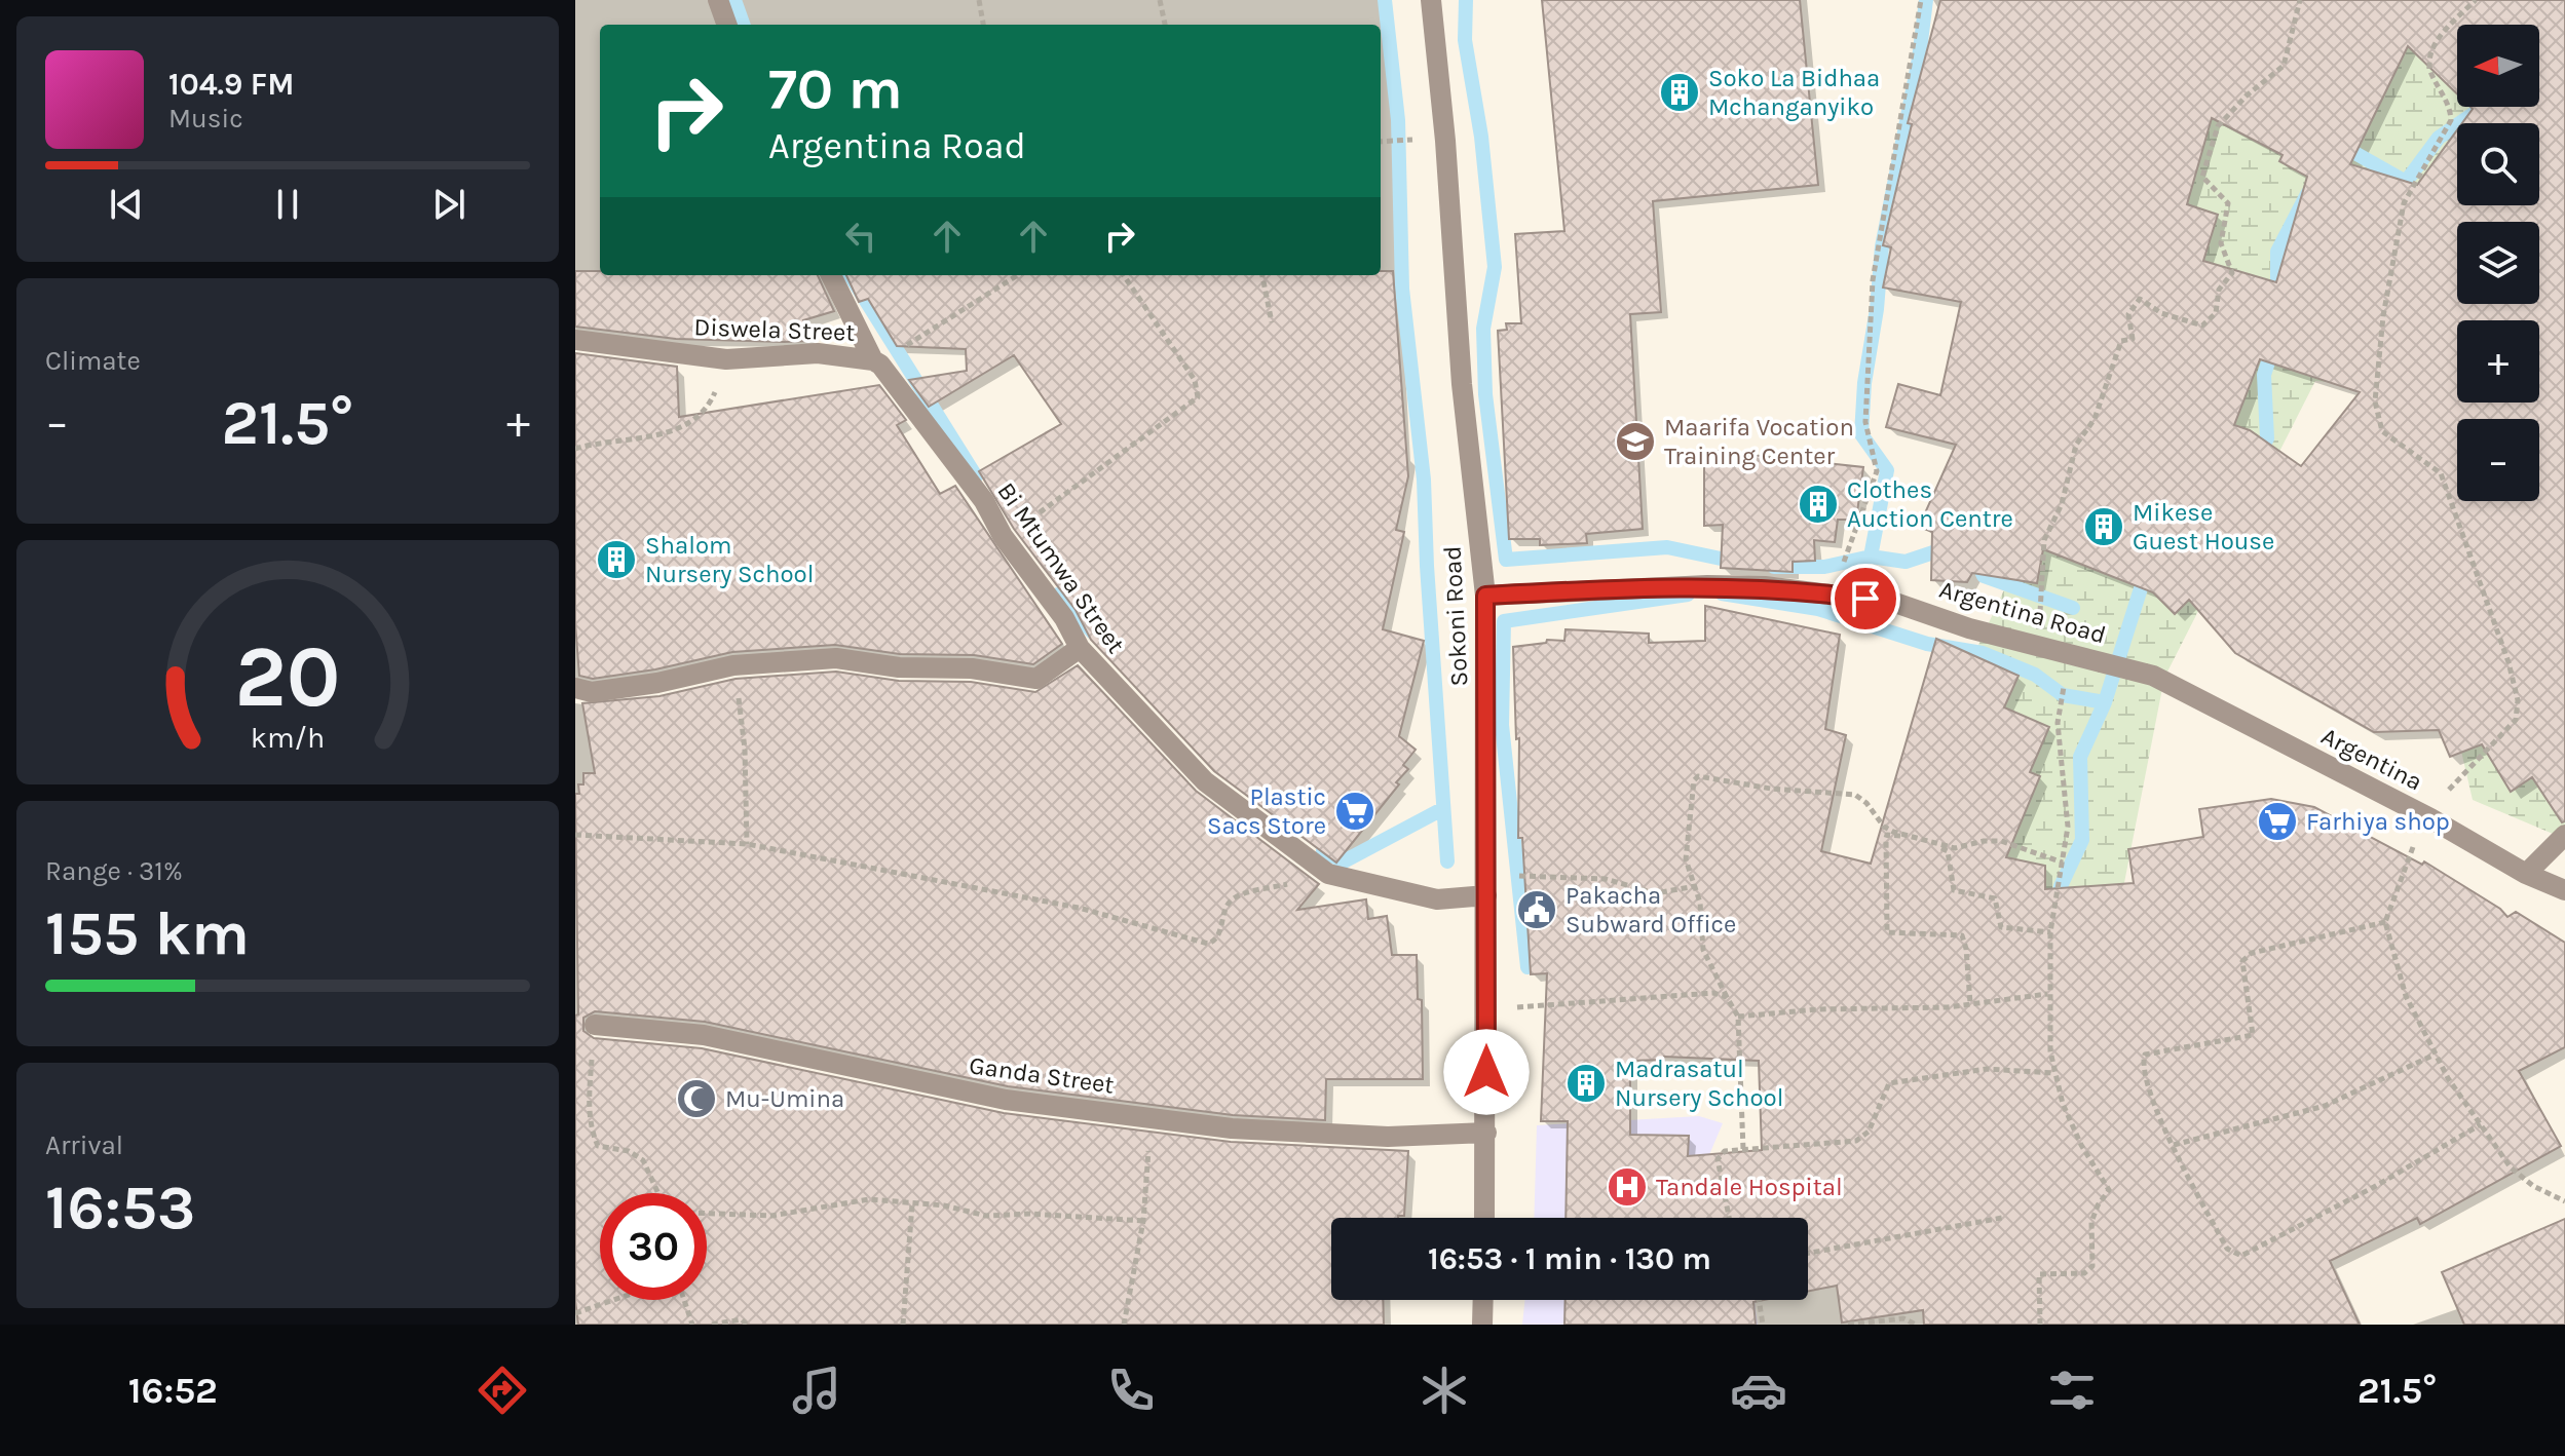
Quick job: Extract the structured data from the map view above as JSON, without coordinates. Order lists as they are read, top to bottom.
{
  "streets": {
    "street": [
      "Diswela Street",
      "Bi Mtumwa Street",
      "Argentina Road",
      "Sokoni Road",
      "Argentina",
      "Ganda Street"
    ]
  },
  "crossings": [
    ["Diswela Street", "Bi Mtumwa Street"],
    ["Bi Mtumwa Street", "Sokoni Road"],
    ["Argentina Road", "Sokoni Road"],
    ["Argentina Road", "Argentina"],
    ["Sokoni Road", "Ganda Street"]
  ],
  "places": {
    "building": [
      "Soko La Bidhaa Mchanganyiko",
      "Clothes Auction Centre",
      "Mikese Guest House",
      "Shalom Nursery School",
      "Madrasatul Nursery School"
    ],
    "school or university": ["Maarifa Vocation Training Center"],
    "supermarket": ["Plastic Sacs Store", "Farhiya shop"],
    "public building": ["Pakacha Subward Office"],
    "mosque": ["Mu-Umina"],
    "hospital": ["Tandale Hospital"]
  },
  "north": "left",
  "page": {
    "map_buttons": ["+", "−"],
    "turn": ["70 m", "Argentina Road"],
    "song": ["104.9 FM", "Music"],
    "tile": [
      "Climate",
      ["Range · 31%", "155 km"],
      ["Arrival", "16:53"]
    ],
    "heat": ["−", "21.5°", "+"],
    "limit": "30",
    "trip": "16:53 · 1 min · 130 m",
    "tabs": ["16:52", "21.5°"],
    "gauge": ["20", "km/h"]
  }
}
